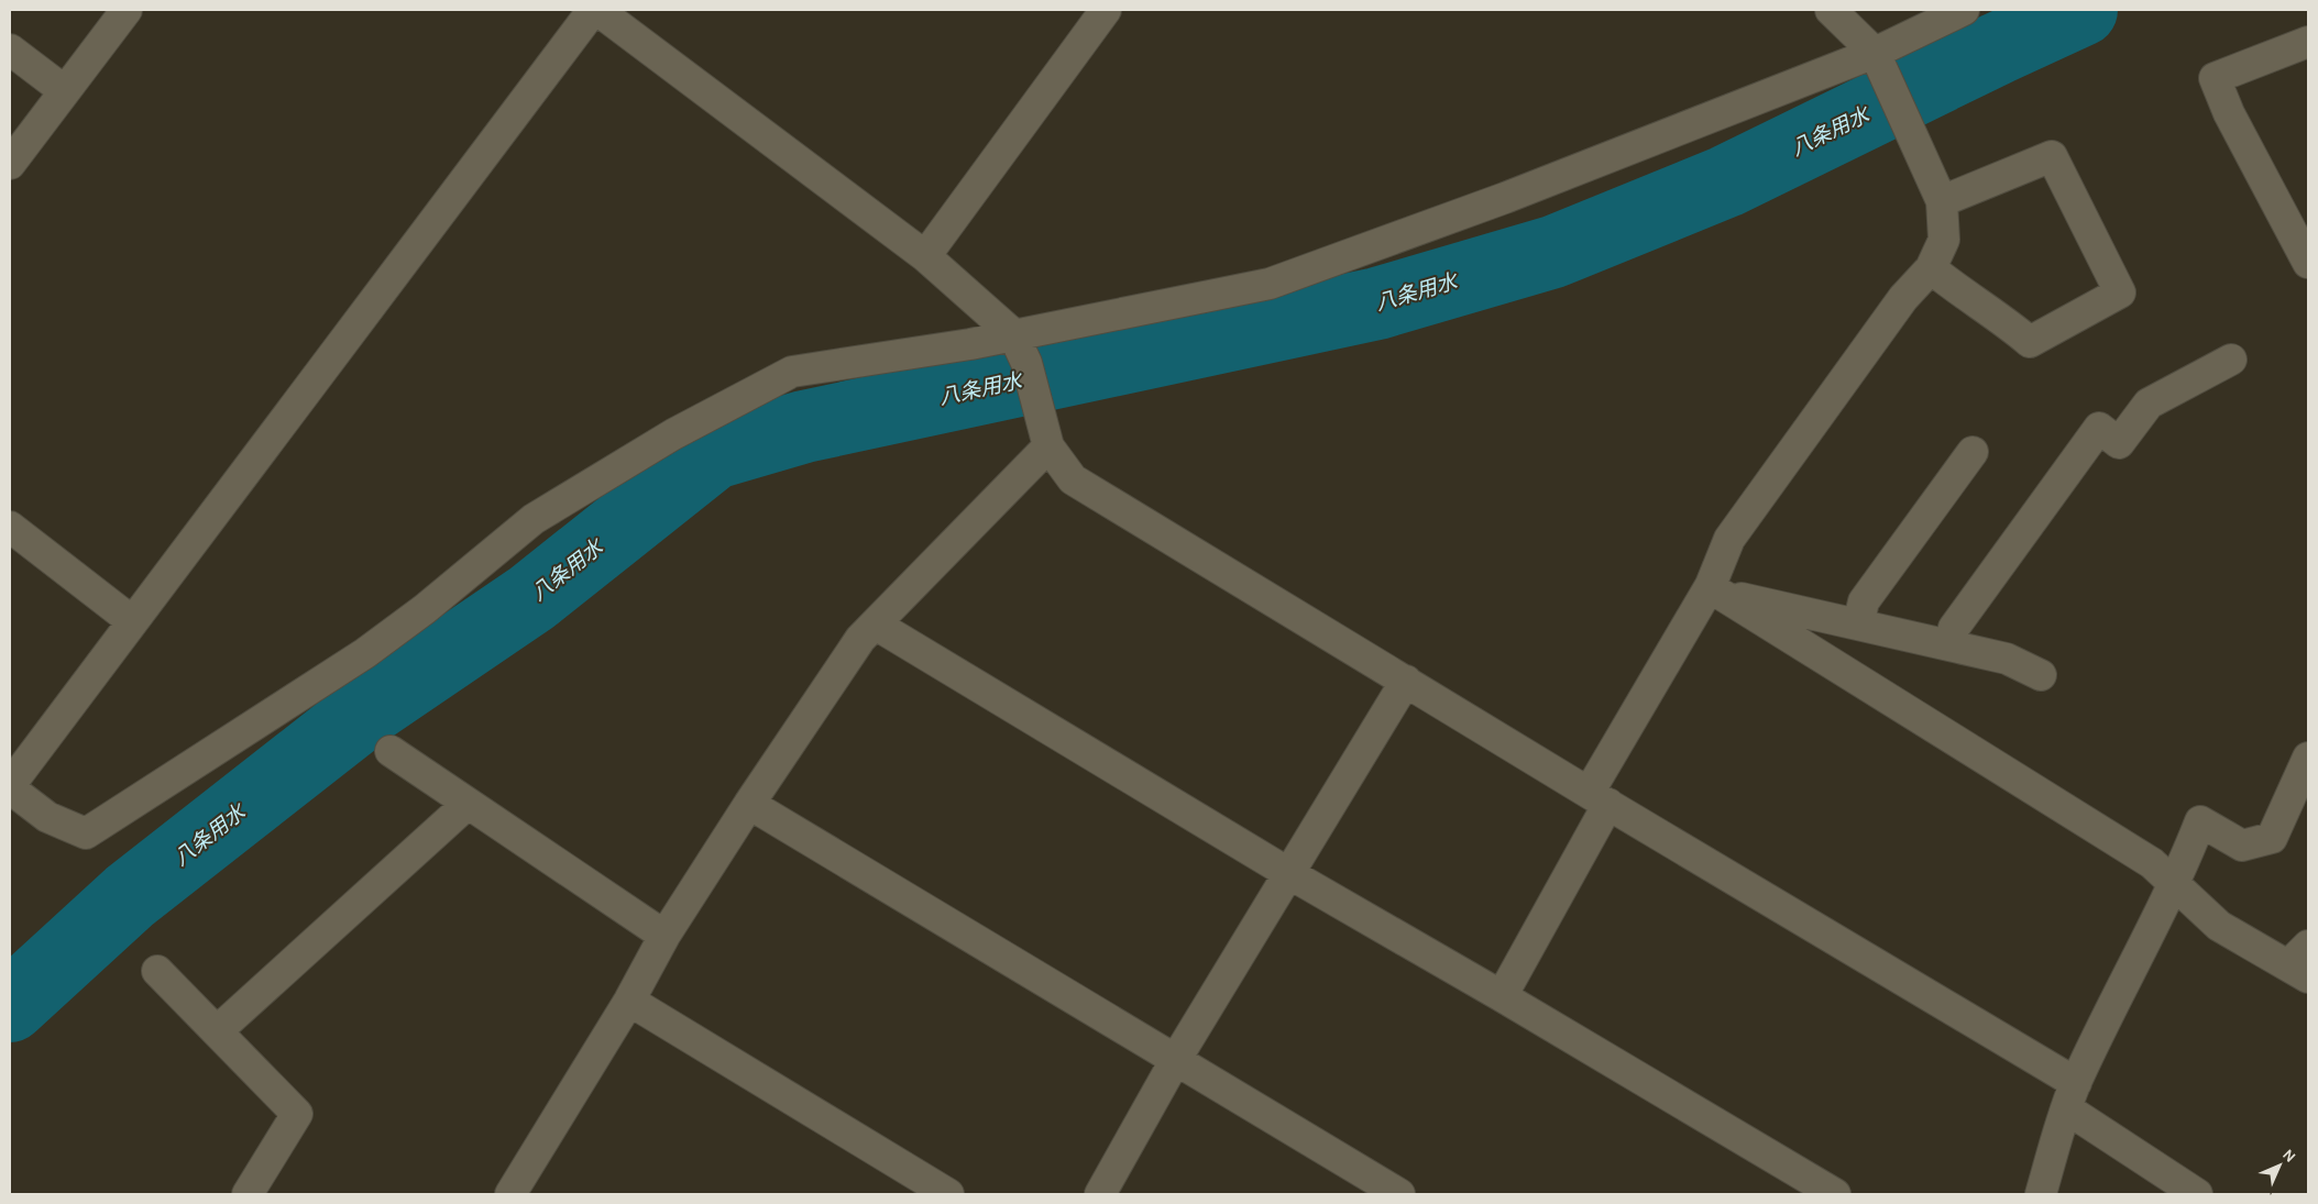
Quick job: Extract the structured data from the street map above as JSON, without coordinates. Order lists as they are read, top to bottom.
{
  "water": ["八条用水"],
  "north": "top right"
}
